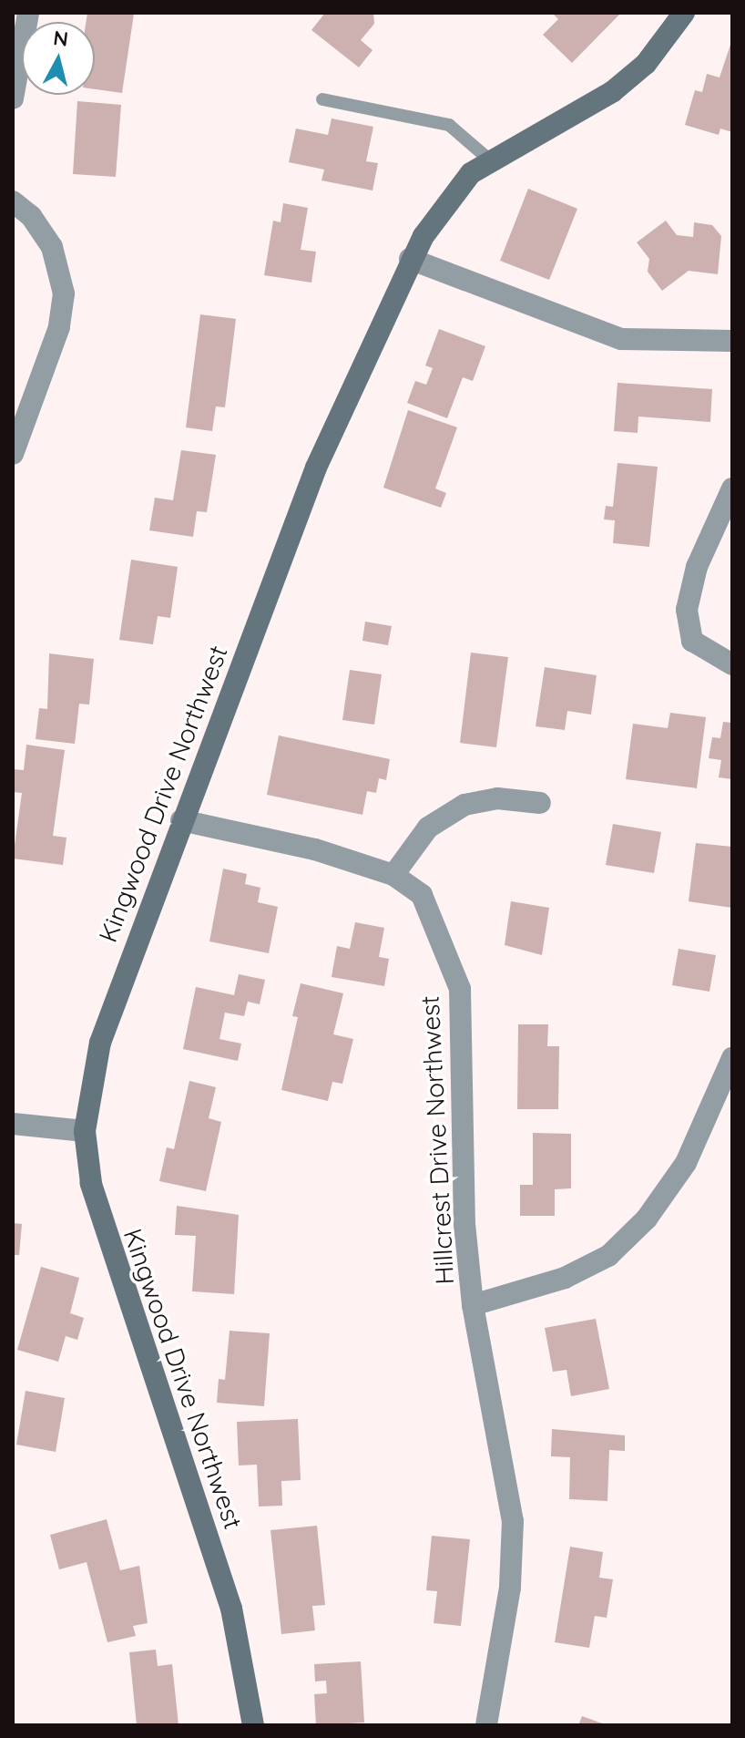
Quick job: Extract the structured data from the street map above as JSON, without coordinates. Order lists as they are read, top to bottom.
{
  "streets": {
    "street": ["Kingwood Drive Northwest", "Hillcrest Drive Northwest"]
  },
  "crossings": [
    ["Kingwood Drive Northwest", "Hillcrest Drive Northwest"]
  ],
  "north": "top"
}
